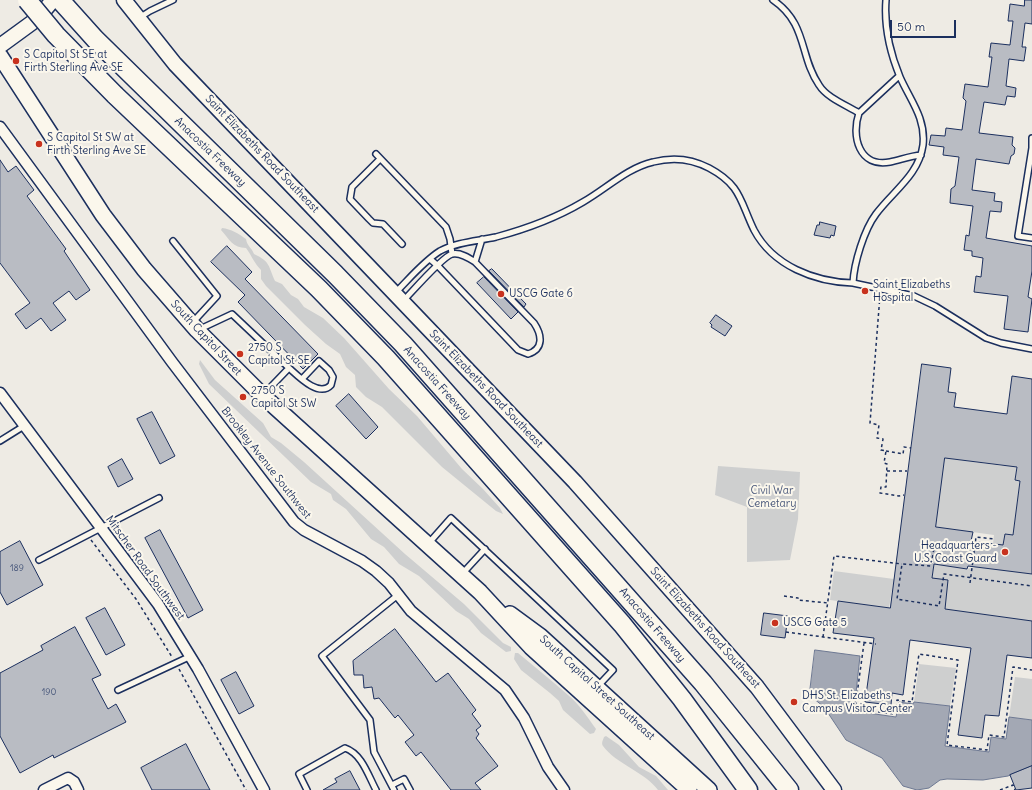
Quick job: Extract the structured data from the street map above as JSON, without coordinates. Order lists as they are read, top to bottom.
{
  "streets": {
    "highway": ["Anacostia Freeway"],
    "main road": ["Saint Elizabeths Road Southeast", "South Capitol Street", "South Capitol Street Southeast"],
    "street": ["Brookley Avenue Southwest", "Mitscher Road Southwest"]
  },
  "crossings": [
    ["South Capitol Street", "South Capitol Street Southeast"]
  ],
  "parks": ["Civil War Cemetary"],
  "places": [
    "S Capitol St SE at Firth Sterling Ave SE",
    "S Capitol St SW at Firth Sterling Ave SE",
    "Saint Elizabeths Hospital",
    "USCG Gate 6",
    "2750 S Capitol St SE",
    "2750 S Capitol St SW",
    "Headquarters - U.S. Coast Guard",
    "USCG Gate 5",
    "DHS St. Elizabeths Campus Visitor Center"
  ],
  "house_numbers": ["189", "190"],
  "scale_bar": "50 m"
}
